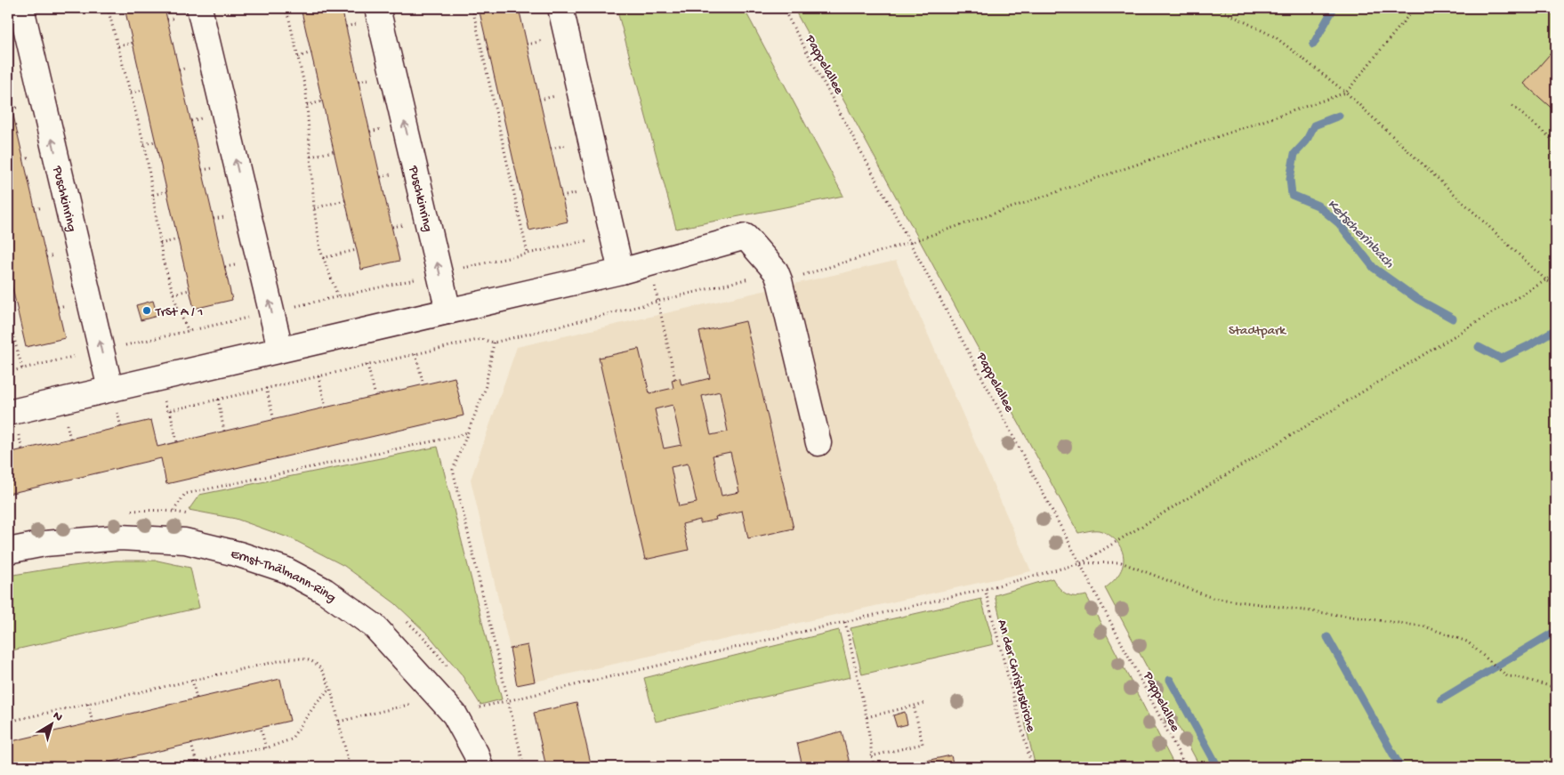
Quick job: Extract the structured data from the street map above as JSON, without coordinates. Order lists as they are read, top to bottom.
{
  "streets": {
    "street": ["Puschkinring", "Ernst-Thälmann-Ring"],
    "path": ["Pappelallee", "An der Christuskirche"]
  },
  "water": ["Ketscherinbach"],
  "parks": ["Stadtpark"],
  "places": ["TrSt A / 1"],
  "north": "top right"
}
